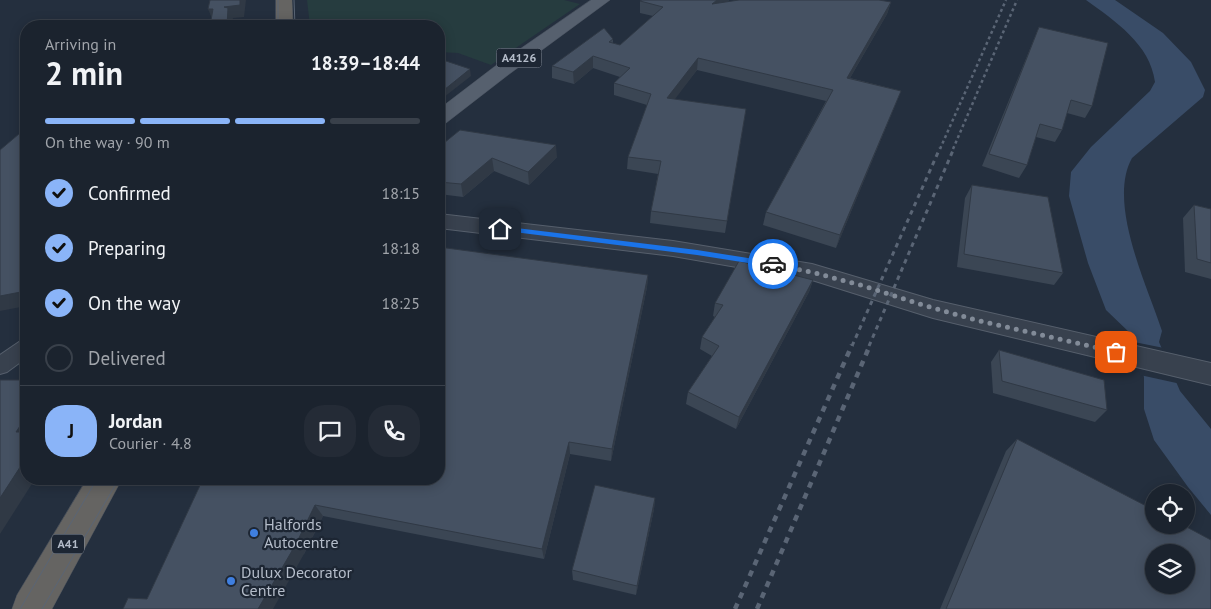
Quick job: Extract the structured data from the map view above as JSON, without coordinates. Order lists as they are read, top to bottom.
{
  "streets": {
    "highway": ["A41"],
    "main road": ["A4126"]
  },
  "places": ["Halfords Autocentre", "Dulux Decorator Centre"],
  "page": {
    "heading": ["2 min", "Arriving in", "18:39–18:44"],
    "panel": ["Jordan", "Courier · 4.8"],
    "bar": "On the way · 90 m",
    "list": [
      ["Confirmed", "18:15"],
      ["Preparing", "18:18"],
      ["On the way", "18:25"],
      "Delivered"
    ],
    "round": "J"
  }
}
